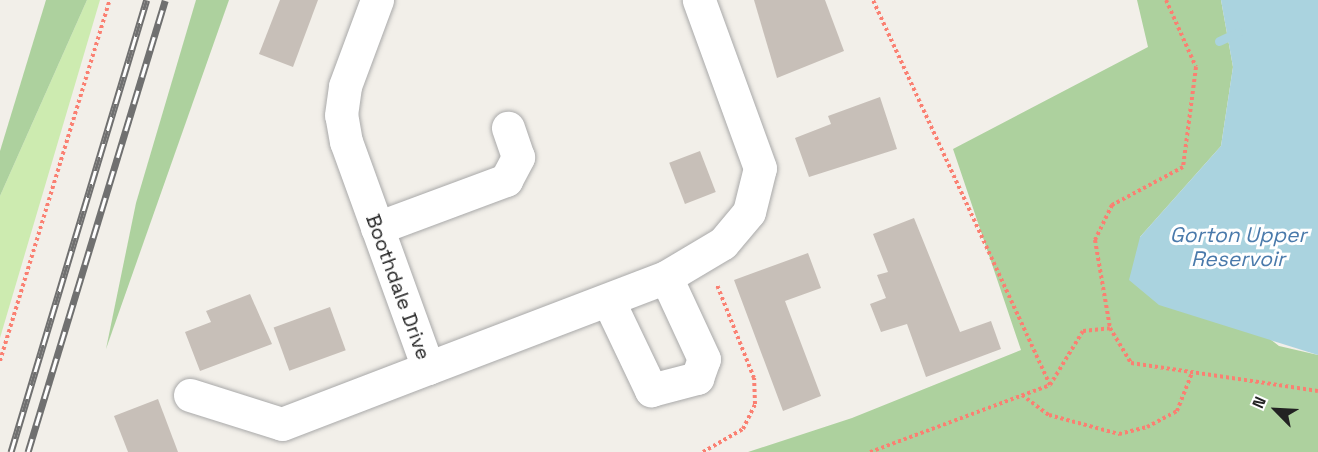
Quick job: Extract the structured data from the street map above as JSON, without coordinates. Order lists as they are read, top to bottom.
{
  "streets": {
    "street": ["Boothdale Drive"]
  },
  "water": ["Gorton Upper Reservoir"],
  "north": "top left"
}
